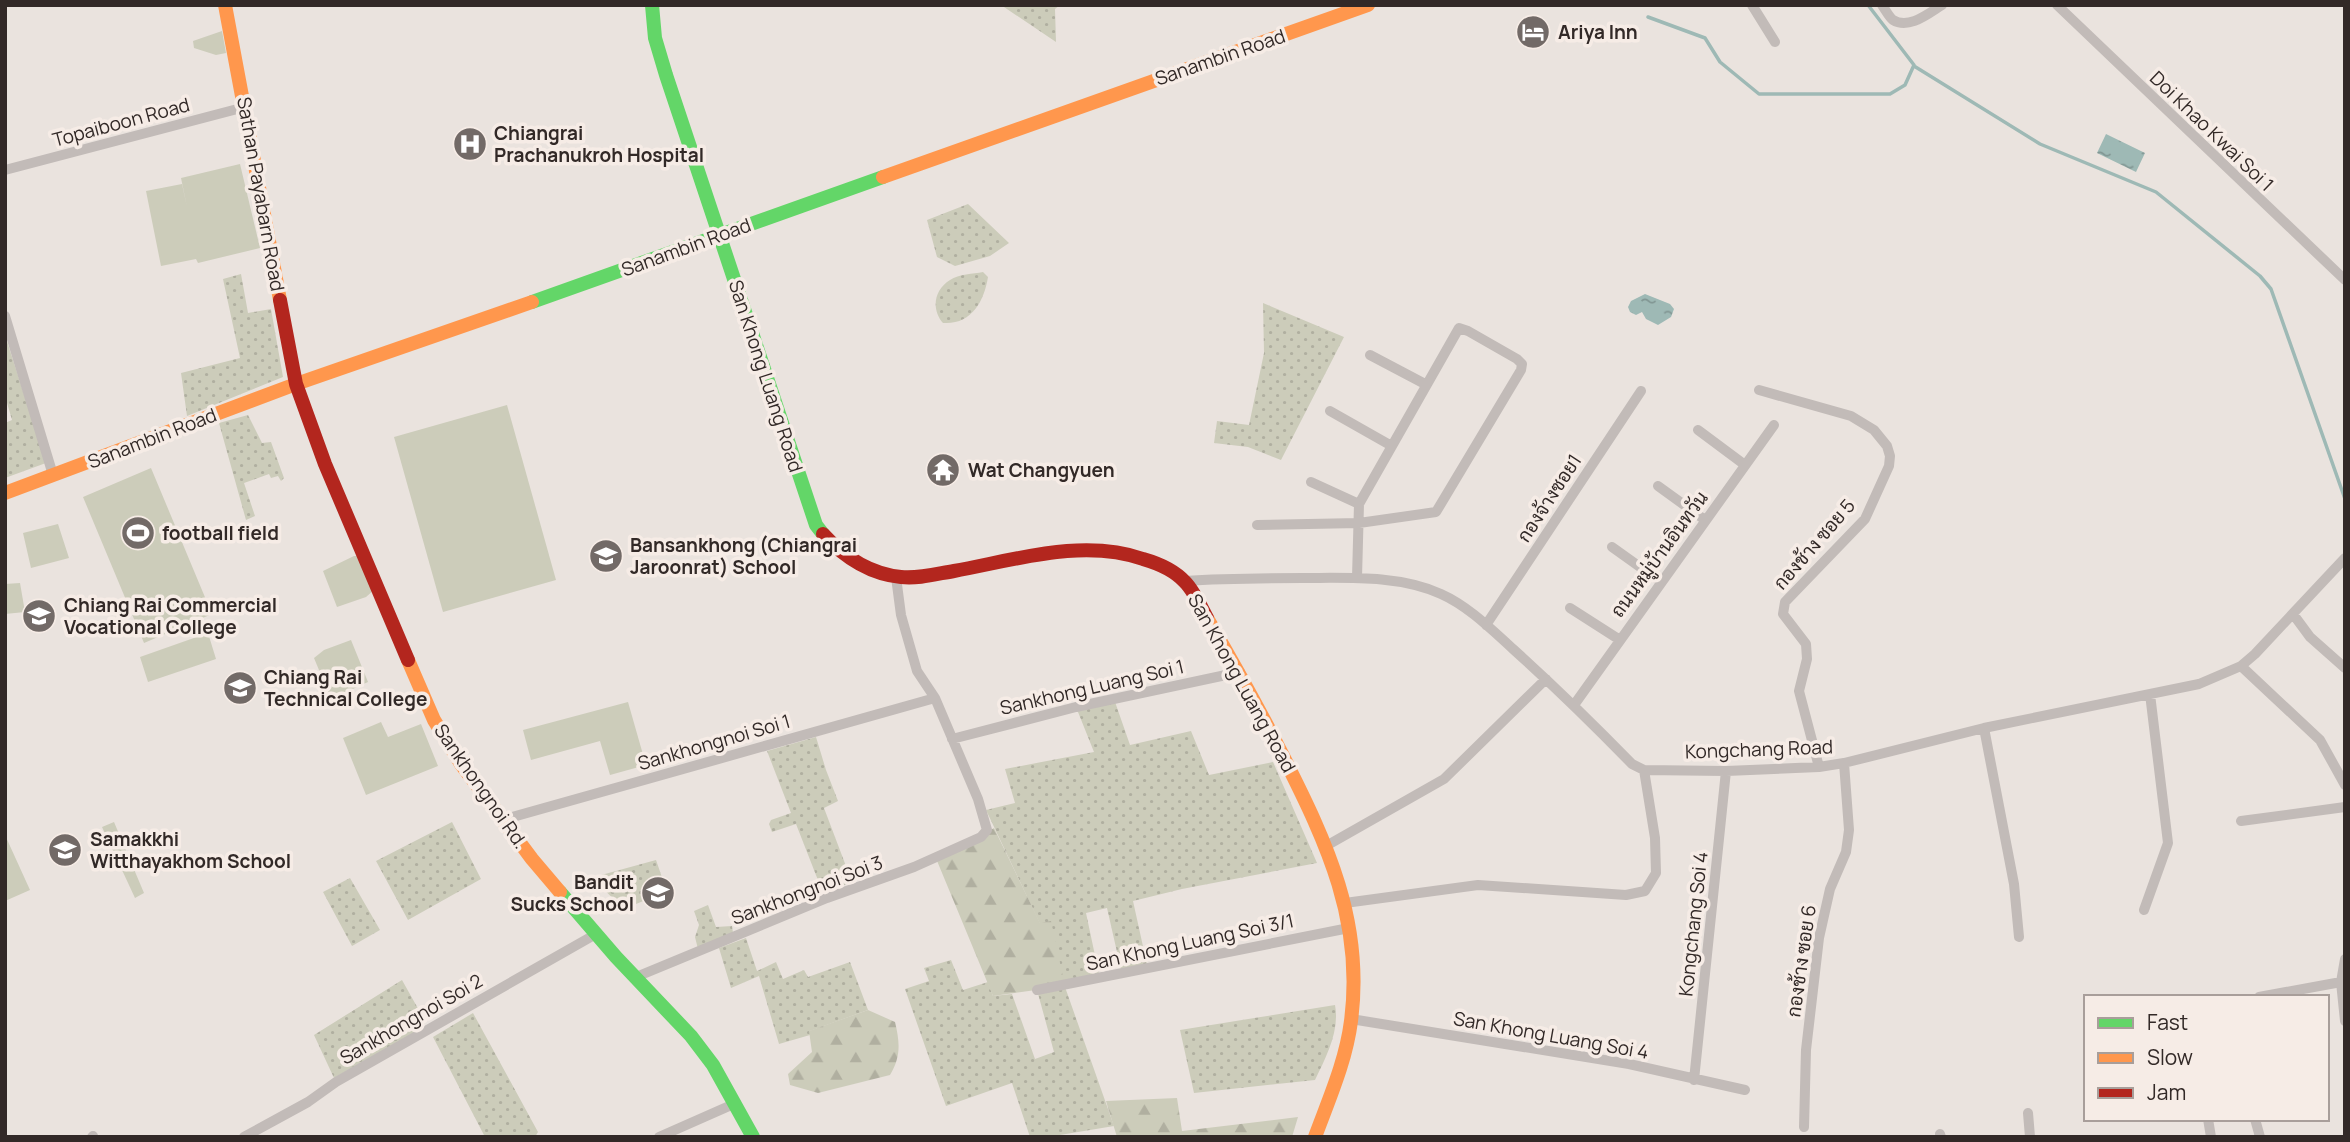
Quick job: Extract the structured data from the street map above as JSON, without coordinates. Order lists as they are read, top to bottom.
{
  "streets": {
    "street": [
      "Sanambin Road",
      "Topaiboon Road",
      "Doi Khao Kwai Soi 1",
      "Sathan Payabarn Road",
      "San Khong Luang Road",
      "กองจ้างซอย1",
      "กองช้าง ซอย 5",
      "ถนนหมู่บ้านอินทวัน",
      "Sankhong Luang Soi 1",
      "Sankhongnoi Soi 1",
      "Kongchang Road",
      "Sankhongnoi Rd.",
      "Sankhongnoi Soi 3",
      "Kongchang Soi 4",
      "San Khong Luang Soi 3/1",
      "กองช้าง ซอย 6",
      "Sankhongnoi Soi 2",
      "San Khong Luang Soi 4"
    ]
  },
  "crossings": [
    ["Sanambin Road", "Sathan Payabarn Road"],
    ["Sanambin Road", "San Khong Luang Road"],
    ["Sanambin Road", "Sankhongnoi Rd."],
    ["Topaiboon Road", "Sathan Payabarn Road"],
    ["Sathan Payabarn Road", "Sankhongnoi Rd."],
    ["San Khong Luang Road", "Sankhong Luang Soi 1"],
    ["San Khong Luang Road", "San Khong Luang Soi 3/1"],
    ["San Khong Luang Road", "San Khong Luang Soi 4"],
    ["กองช้าง ซอย 5", "Kongchang Road"],
    ["Sankhong Luang Soi 1", "Sankhongnoi Soi 3"],
    ["Sankhongnoi Soi 1", "Sankhongnoi Rd."],
    ["Kongchang Road", "Kongchang Soi 4"],
    ["Kongchang Road", "กองช้าง ซอย 6"],
    ["Sankhongnoi Rd.", "Sankhongnoi Soi 3"],
    ["Sankhongnoi Rd.", "Sankhongnoi Soi 2"],
    ["Kongchang Soi 4", "San Khong Luang Soi 4"]
  ],
  "places": {
    "hotel": ["Ariya Inn"],
    "hospital": ["Chiangrai Prachanukroh Hospital"],
    "temple": ["Wat Changyuen"],
    "sports": ["football field"],
    "school or university": [
      "Bansankhong (Chiangrai Jaroonrat) School",
      "Chiang Rai Commercial Vocational College",
      "Chiang Rai Technical College",
      "Samakkhi Witthayakhom School",
      "Bandit Sucks School"
    ]
  },
  "legend": ["Fast", "Slow", "Jam"]
}
